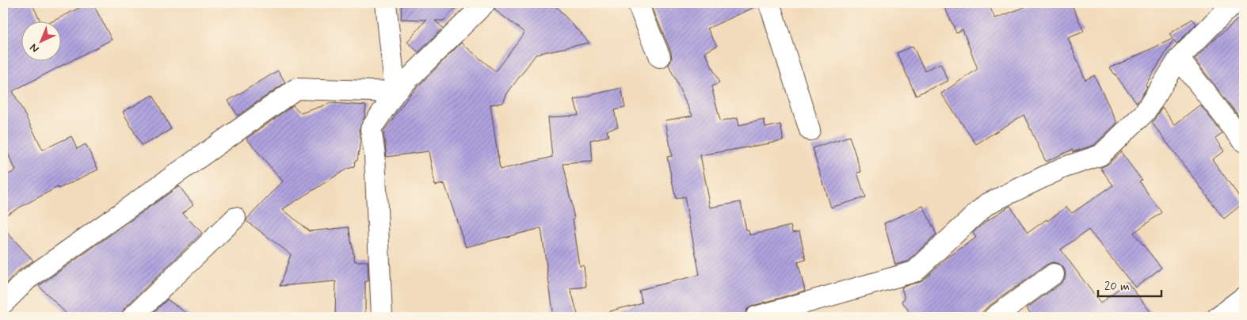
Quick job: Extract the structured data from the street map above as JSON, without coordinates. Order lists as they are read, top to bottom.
{
  "scale_bar": "20 m",
  "north": "bottom left"
}
